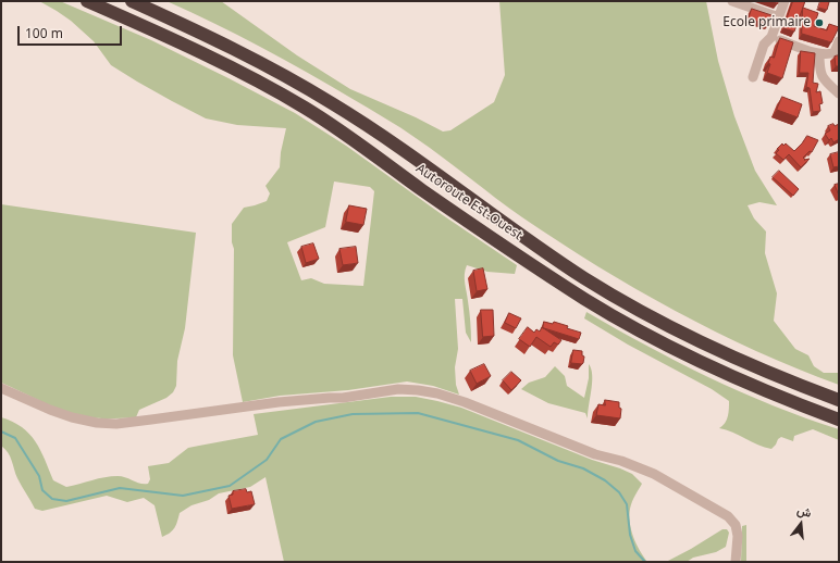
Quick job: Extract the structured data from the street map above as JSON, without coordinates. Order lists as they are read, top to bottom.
{
  "streets": {
    "highway": ["Autoroute Est-Ouest"]
  },
  "places": ["Ecole primaire"],
  "scale_bar": "100 m",
  "north": "top"
}
